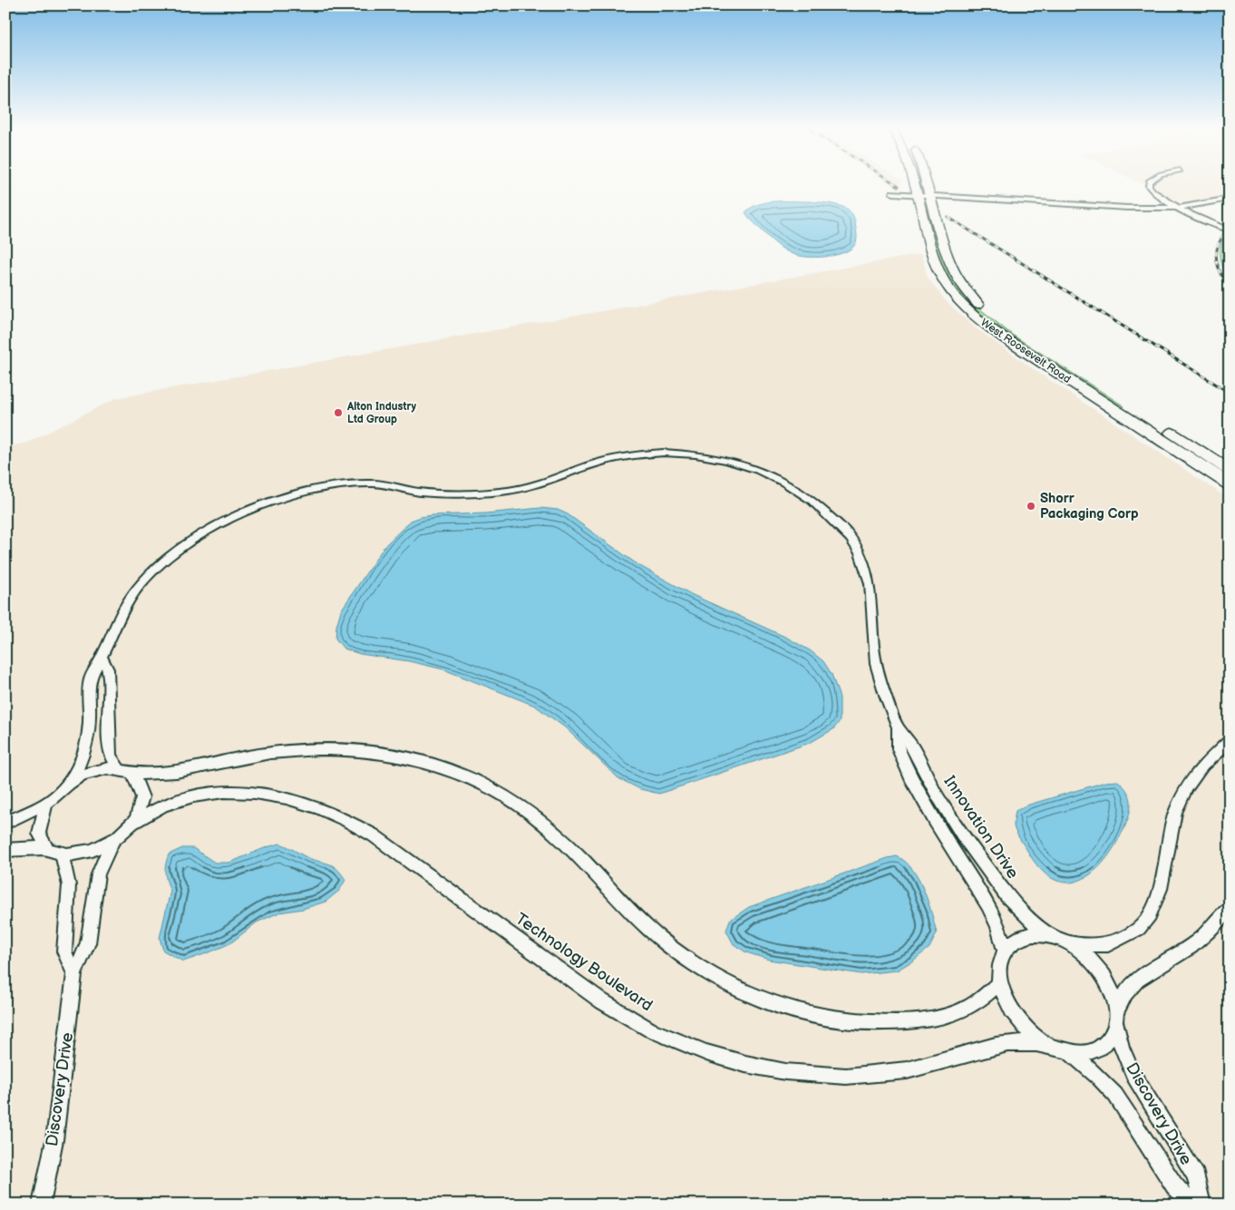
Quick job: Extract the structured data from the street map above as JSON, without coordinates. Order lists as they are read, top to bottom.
{
  "streets": {
    "main road": ["West Roosevelt Road"],
    "street": ["Innovation Drive", "Technology Boulevard", "Discovery Drive"]
  },
  "crossings": [
    ["Innovation Drive", "Technology Boulevard"],
    ["Innovation Drive", "Discovery Drive"],
    ["Technology Boulevard", "Discovery Drive"]
  ],
  "places": ["Alton Industry Ltd Group", "Shorr Packaging Corp"]
}
